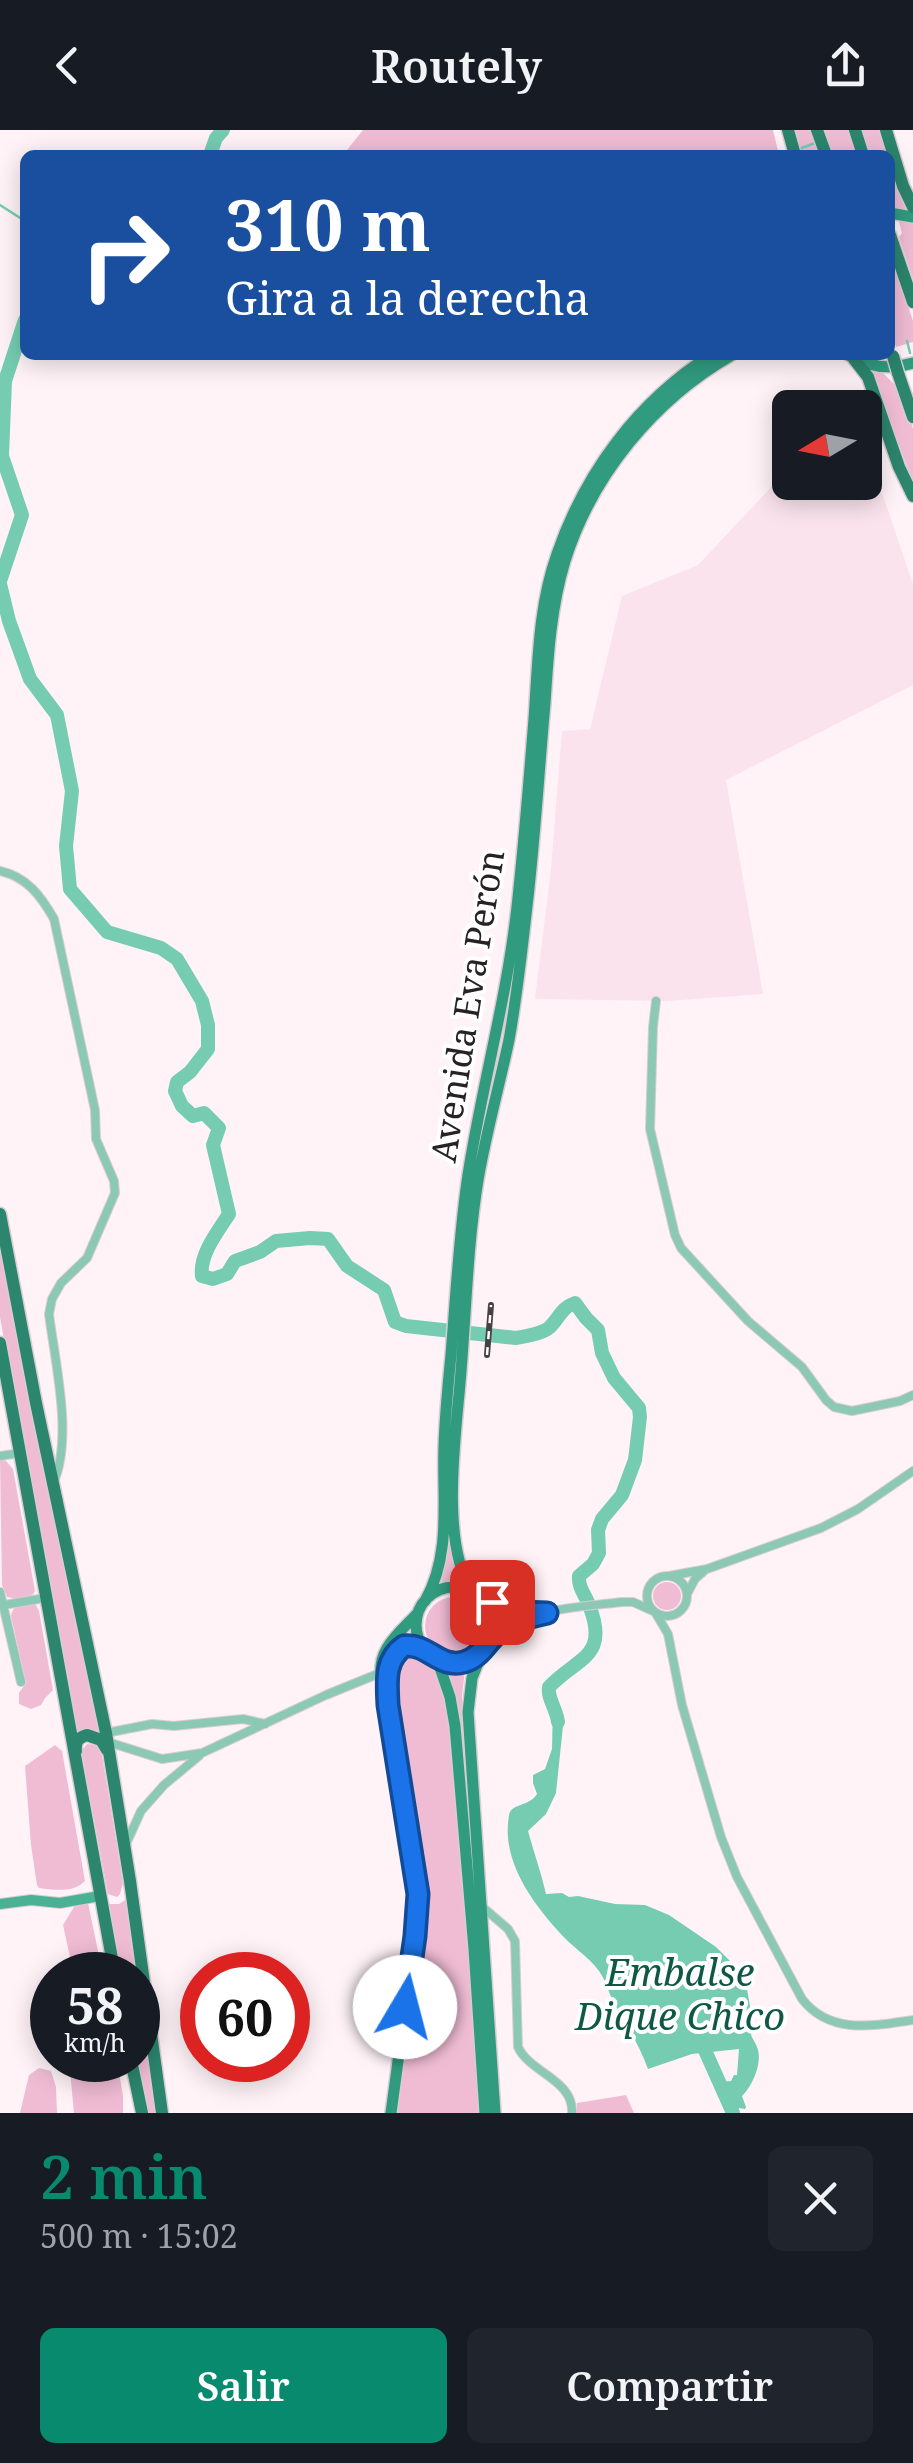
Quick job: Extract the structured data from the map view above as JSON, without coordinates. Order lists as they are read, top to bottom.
{
  "streets": {
    "main road": ["Avenida Eva Perón"]
  },
  "water": ["Embalse Dique Chico"],
  "north": "left",
  "page": {
    "header": "Routely",
    "turn": ["310 m", "Gira a la derecha"],
    "speed": "58 km/h",
    "limit": "60",
    "heading": ["2 min", "500 m · 15:02"],
    "buttons": ["Salir", "Compartir"]
  }
}
